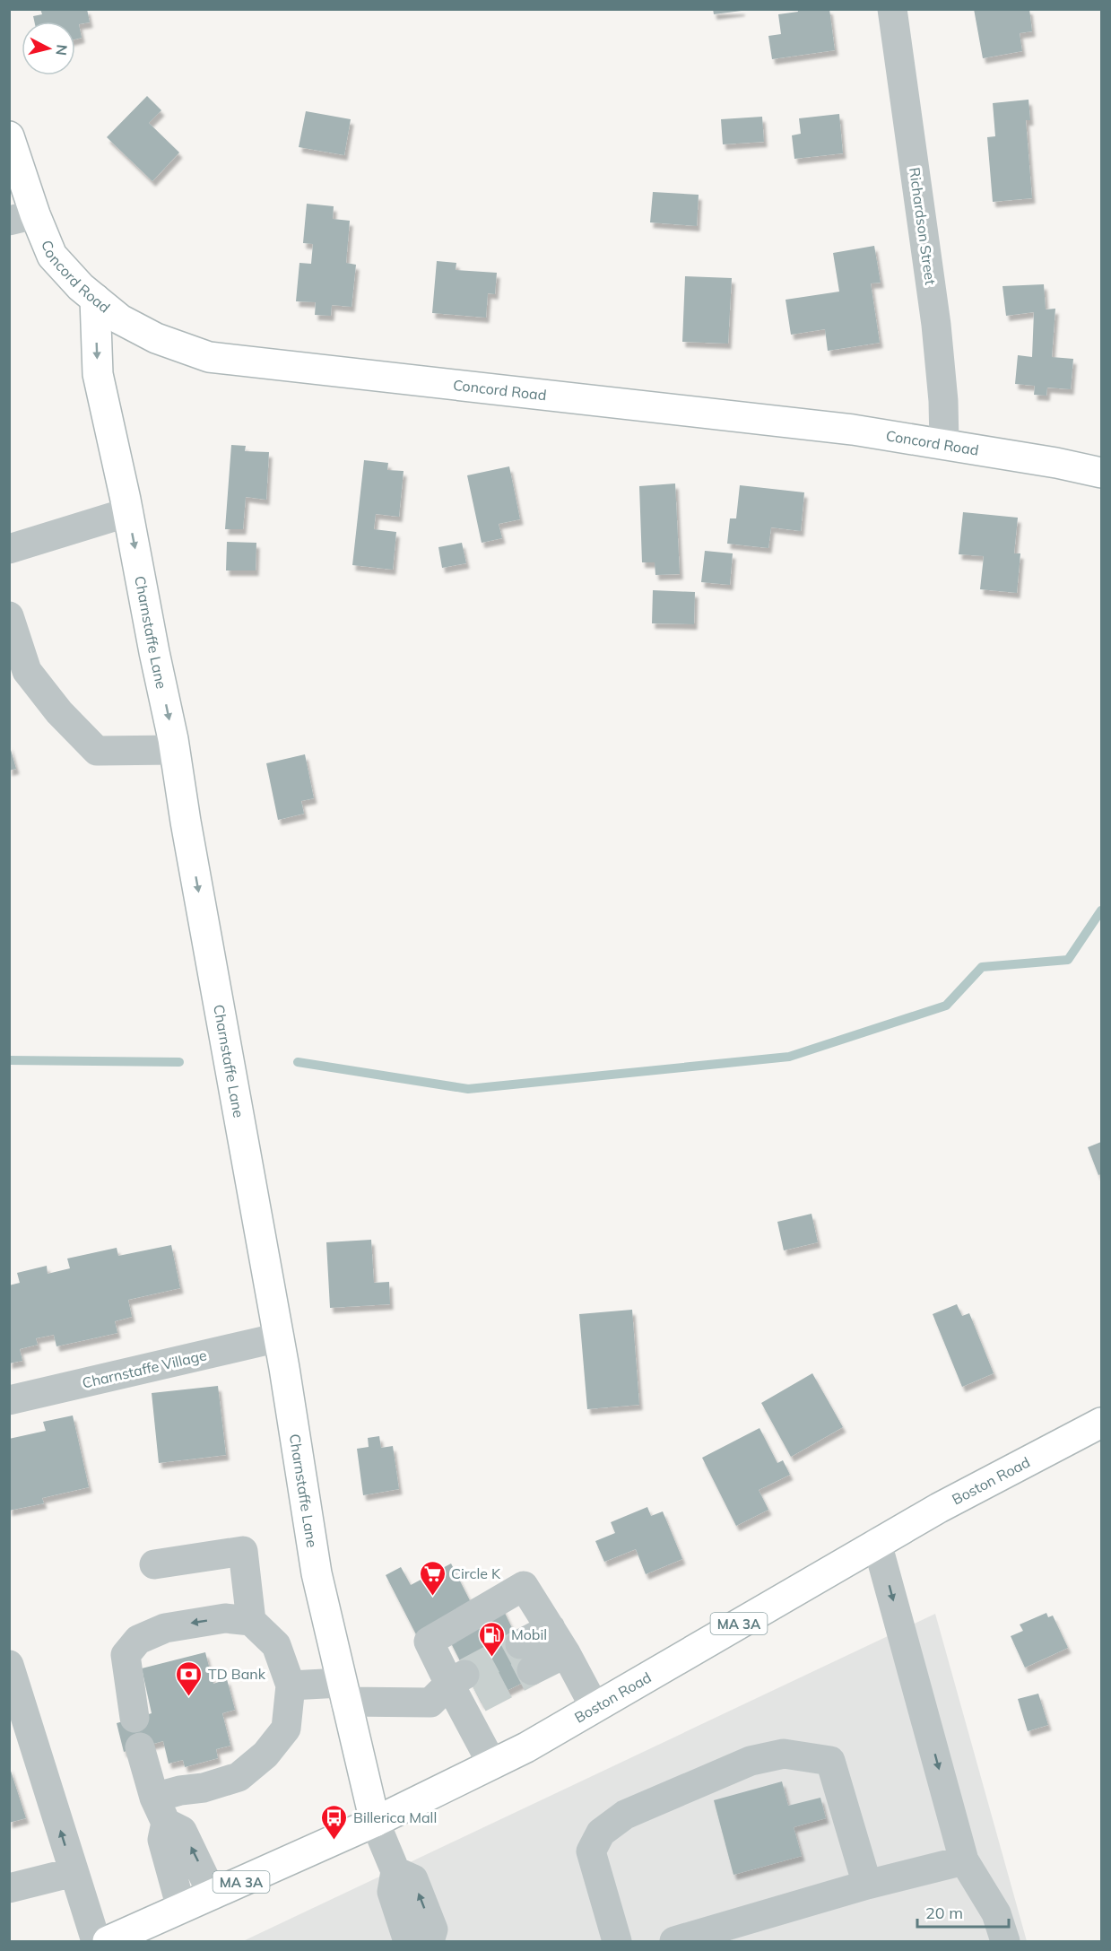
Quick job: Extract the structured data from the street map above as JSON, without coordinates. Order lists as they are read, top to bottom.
{
  "streets": {
    "main road": [
      "Concord Road",
      "Charnstaffe Lane",
      "Boston Road",
      "MA 3A"
    ],
    "street": ["Richardson Street", "Charnstaffe Village"]
  },
  "crossings": [
    ["Richardson Street", "Concord Road"],
    ["Concord Road", "Charnstaffe Lane"],
    ["Charnstaffe Lane", "Charnstaffe Village"],
    ["Charnstaffe Lane", "Boston Road"]
  ],
  "one_way": ["Charnstaffe Lane"],
  "places": {
    "supermarket": ["Circle K"],
    "fuel station": ["Mobil"],
    "bank": ["TD Bank"],
    "bus stop": ["Billerica Mall"]
  },
  "scale_bar": "20 m",
  "north": "right"
}
